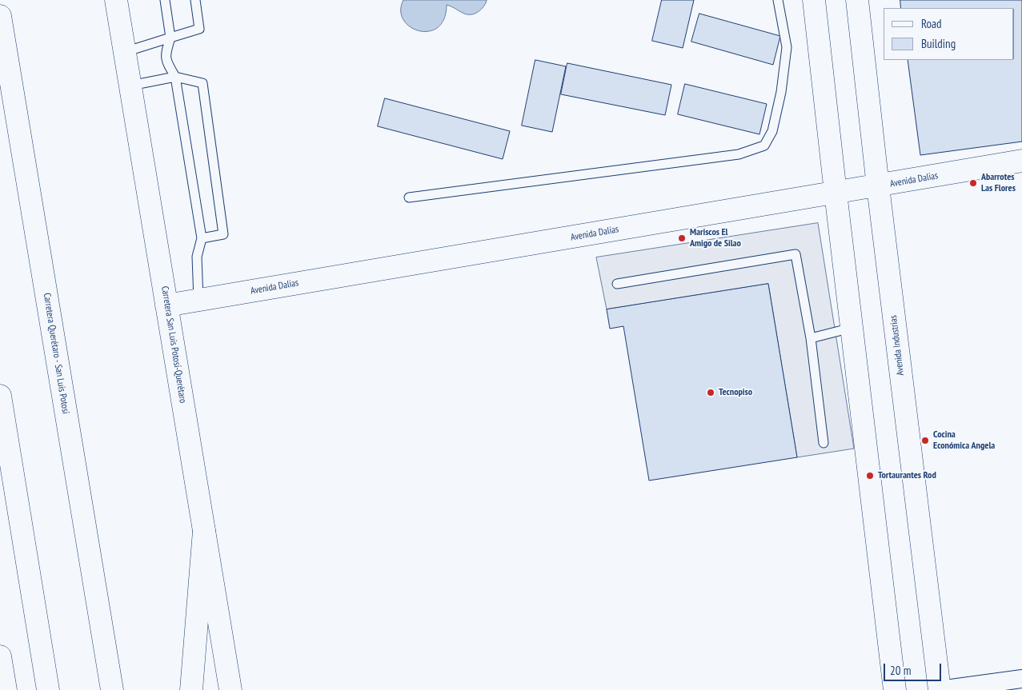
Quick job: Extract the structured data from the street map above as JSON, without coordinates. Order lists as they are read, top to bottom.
{
  "streets": {
    "main road": [
      "Avenida Dalias",
      "Carretera San Luis Potosí-Querétaro",
      "Avenida Industrias",
      "Carretera Querétaro - San Luis Potosí"
    ]
  },
  "crossings": [
    ["Avenida Dalias", "Carretera San Luis Potosí-Querétaro"],
    ["Avenida Dalias", "Avenida Industrias"]
  ],
  "places": [
    "Abarrotes Las Flores",
    "Mariscos El Amigo de Silao",
    "Tecnopiso",
    "Cocina Económica Angela",
    "Tortaurantes Rod"
  ],
  "legend": ["Road", "Building"],
  "scale_bar": "20 m"
}
